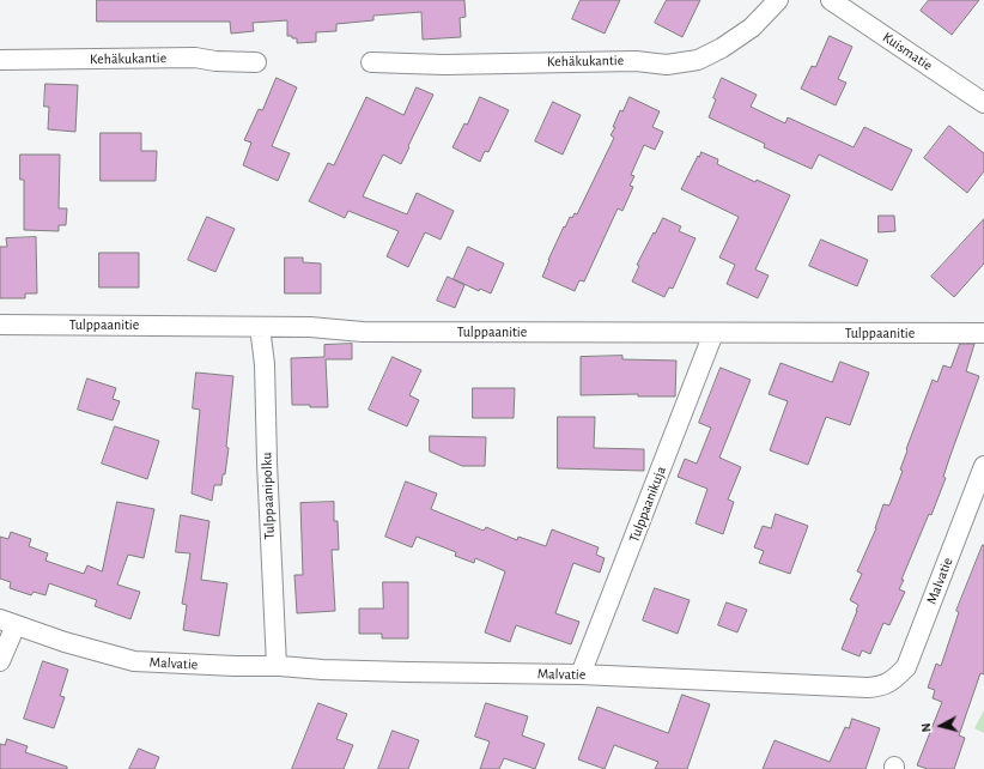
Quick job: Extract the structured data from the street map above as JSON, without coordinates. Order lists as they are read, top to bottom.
{
  "streets": {
    "street": [
      "Kuismatie",
      "Kehäkukantie",
      "Tulppaanitie",
      "Tulppaanipolku",
      "Tulppaanikuja",
      "Malvatie"
    ]
  },
  "crossings": [
    ["Tulppaanitie", "Tulppaanipolku"],
    ["Tulppaanitie", "Tulppaanikuja"],
    ["Tulppaanipolku", "Malvatie"],
    ["Tulppaanikuja", "Malvatie"]
  ],
  "north": "left"
}
